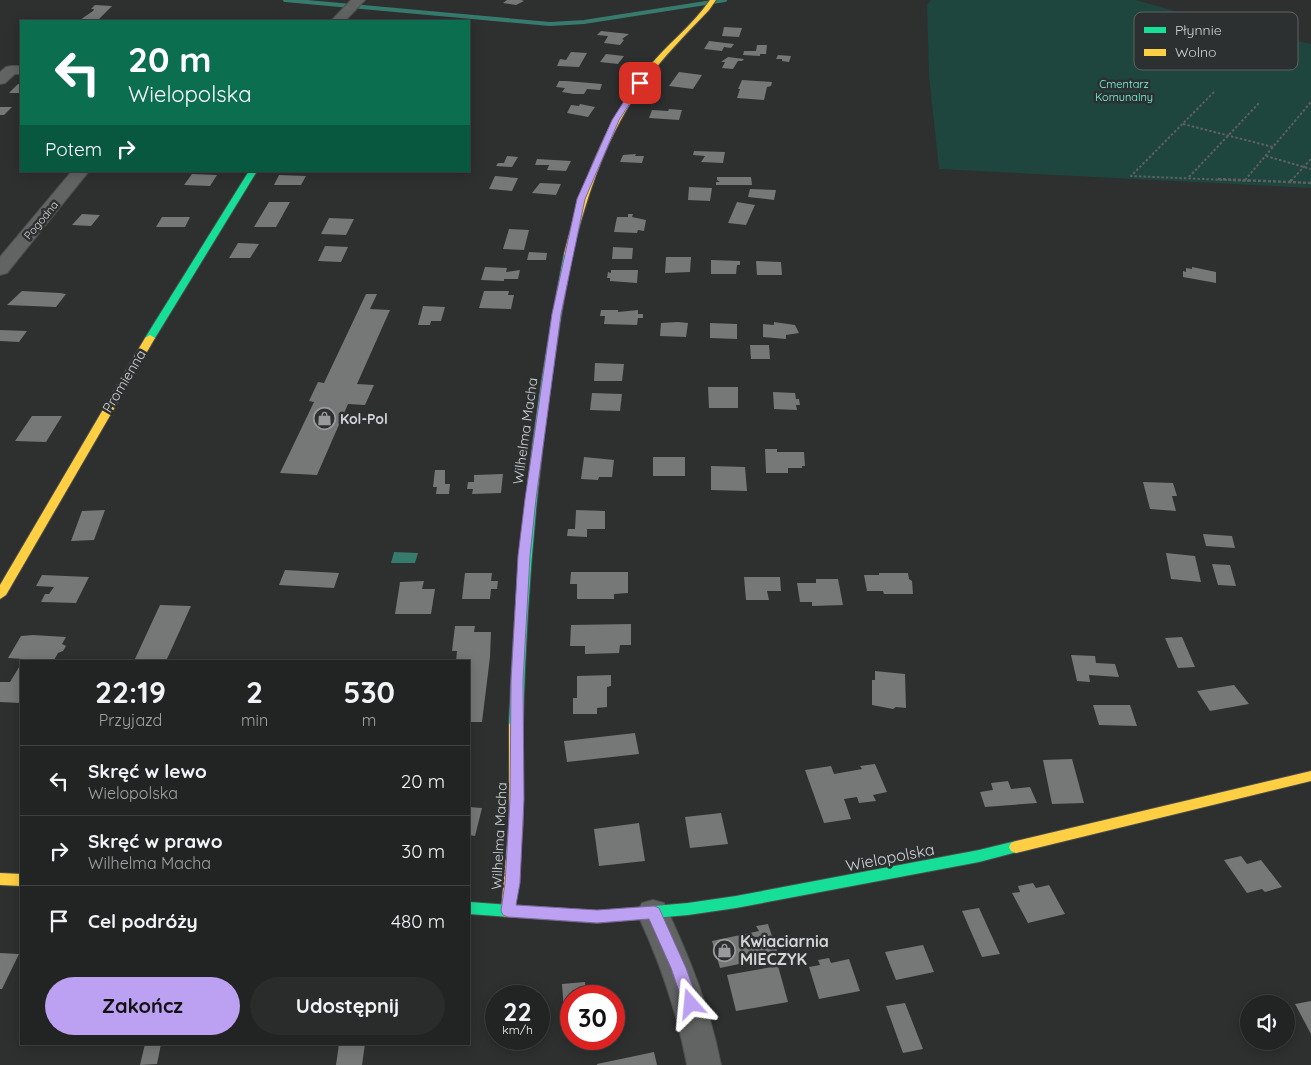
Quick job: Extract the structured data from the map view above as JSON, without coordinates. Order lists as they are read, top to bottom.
{
  "streets": {
    "street": [
      "Pogodna",
      "Promienna",
      "Wilhelma Macha",
      "Wielopolska"
    ]
  },
  "crossings": [
    ["Wilhelma Macha", "Wielopolska"]
  ],
  "parks": ["Cmentarz Komunalny"],
  "places": {
    "shop": ["Kol-Pol", "Kwiaciarnia MIECZYK"]
  },
  "legend": ["Płynnie", "Wolno"],
  "page": {
    "turn": ["20 m", "Wielopolska"],
    "then": "Potem",
    "eta": [
      "22:19",
      "Przyjazd",
      "2",
      "min",
      "530",
      "m"
    ],
    "list": [
      {
        "name": "Skręć w lewo",
        "note": "Wielopolska",
        "value": "20 m"
      },
      {
        "name": "Skręć w prawo",
        "note": "Wilhelma Macha",
        "value": "30 m"
      },
      {
        "name": "Cel podróży",
        "value": "480 m"
      }
    ],
    "buttons": ["Zakończ", "Udostępnij"],
    "speed": "22 km/h",
    "limit": "30"
  }
}
